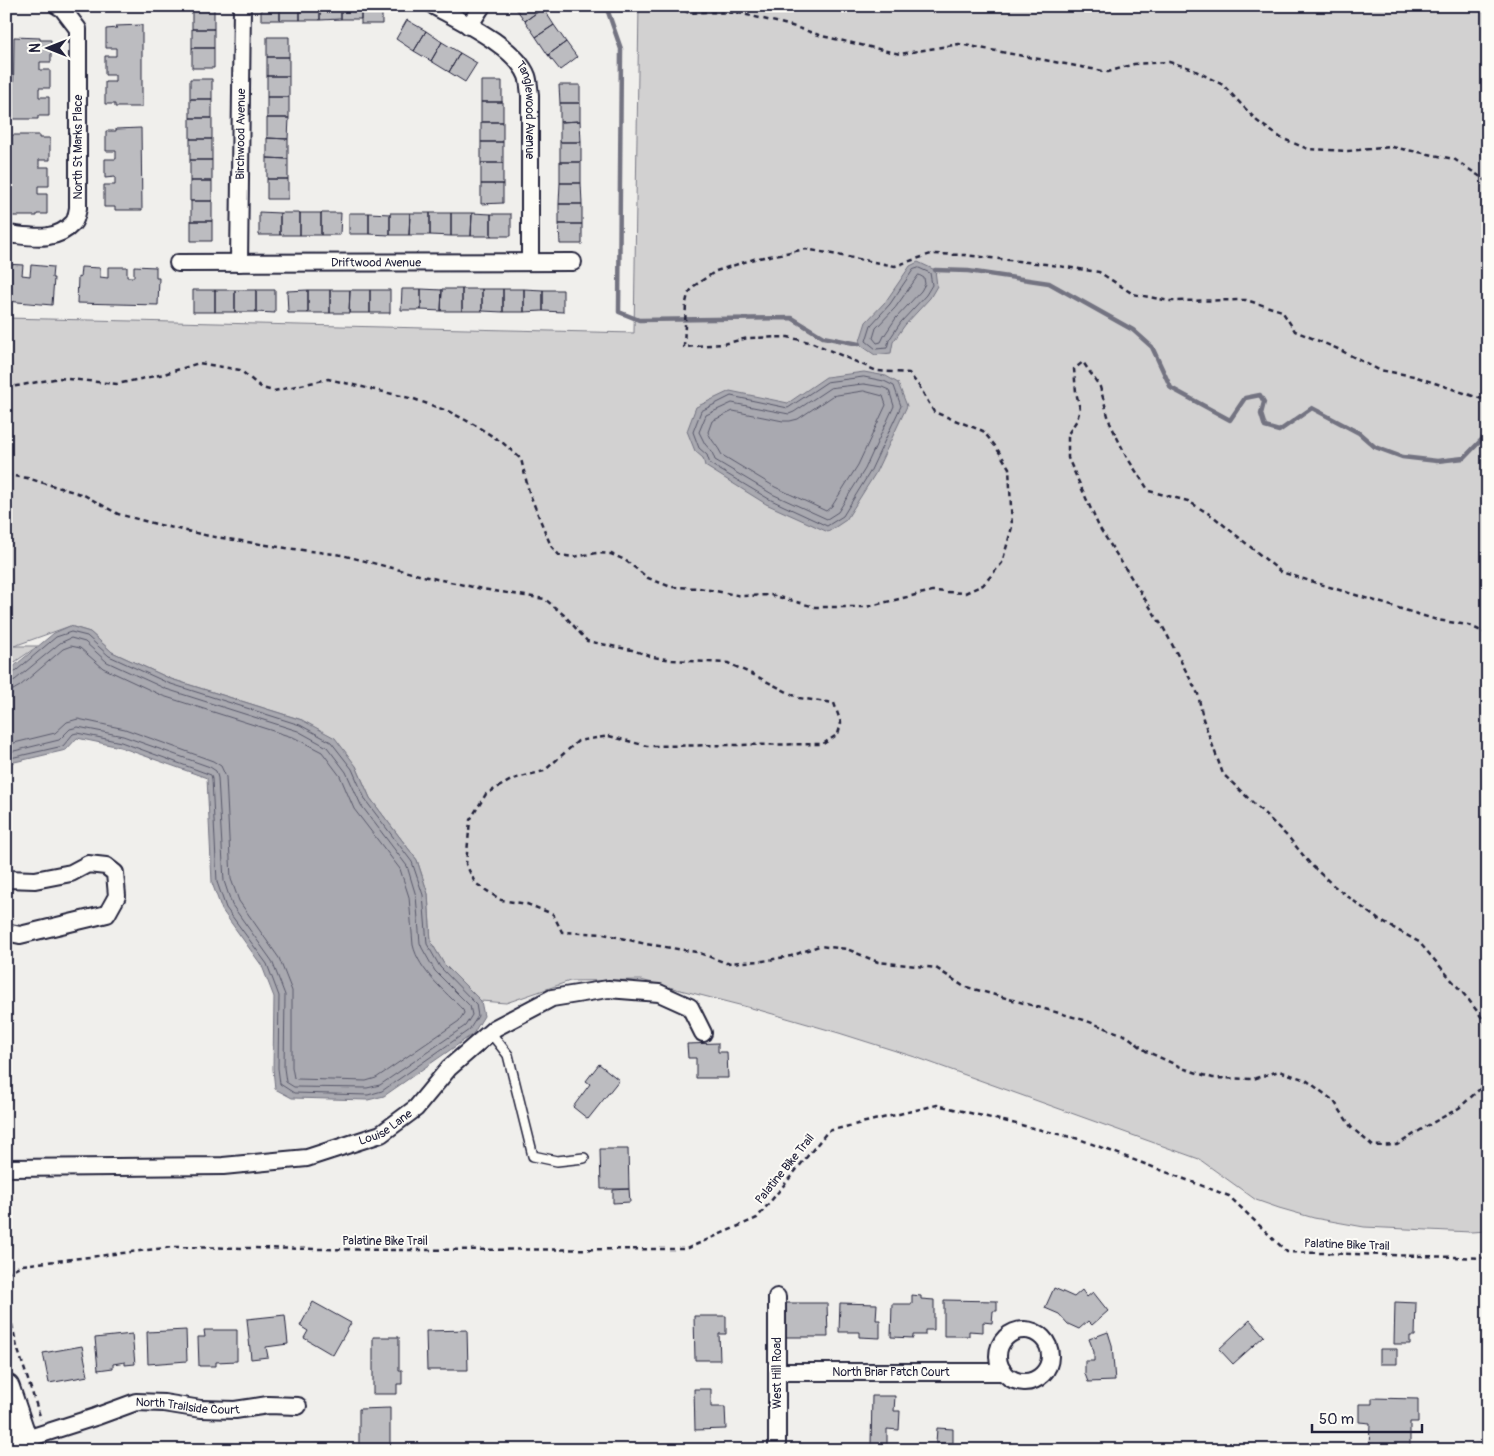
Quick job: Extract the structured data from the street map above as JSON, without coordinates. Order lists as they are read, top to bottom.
{
  "streets": {
    "street": [
      "Tanglewood Avenue",
      "Birchwood Avenue",
      "North St Marks Place",
      "Driftwood Avenue",
      "Louise Lane",
      "North Briar Patch Court",
      "West Hill Road",
      "North Trailside Court"
    ],
    "path": ["Palatine Bike Trail"]
  },
  "crossings": [
    ["Tanglewood Avenue", "Driftwood Avenue"],
    ["Birchwood Avenue", "Driftwood Avenue"],
    ["North Briar Patch Court", "West Hill Road"]
  ],
  "scale_bar": "50 m",
  "north": "left"
}
